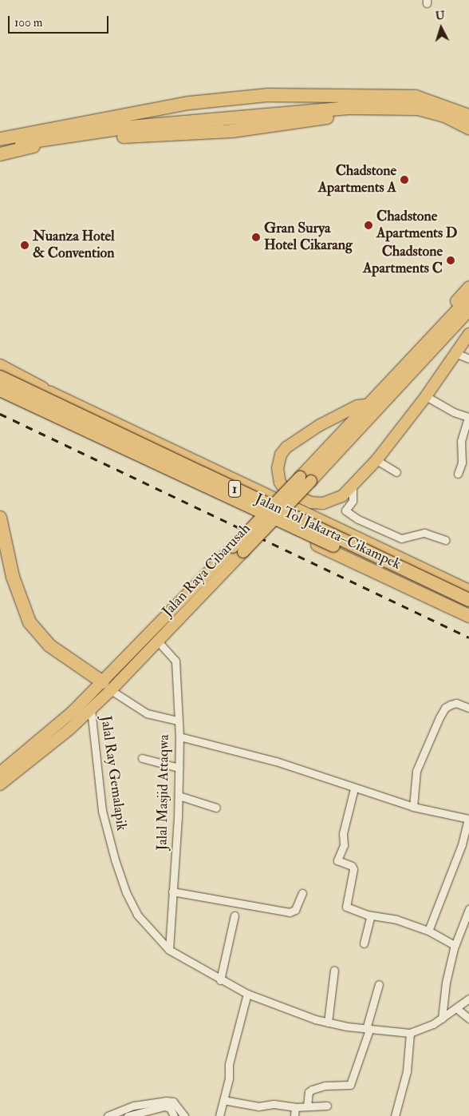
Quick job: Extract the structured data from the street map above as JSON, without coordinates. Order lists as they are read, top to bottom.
{
  "streets": {
    "highway": ["1", "Jalan Tol Jakarta–Cikampek"],
    "main road": ["Jalan Raya Cibarusah"],
    "street": ["Jalal Ray Gemalapik", "Jalal Masjid Attaqwa"]
  },
  "crossings": [
    ["1", "Jalan Tol Jakarta–Cikampek"],
    ["Jalan Raya Cibarusah", "Jalal Ray Gemalapik"],
    ["Jalan Raya Cibarusah", "Jalal Masjid Attaqwa"],
    ["Jalal Ray Gemalapik", "Jalal Masjid Attaqwa"]
  ],
  "places": [
    "Chadstone Apartments A",
    "Chadstone Apartments D",
    "Gran Surya Hotel Cikarang",
    "Nuanza Hotel & Convention",
    "Chadstone Apartments C"
  ],
  "scale_bar": "100 m",
  "north": "top"
}
